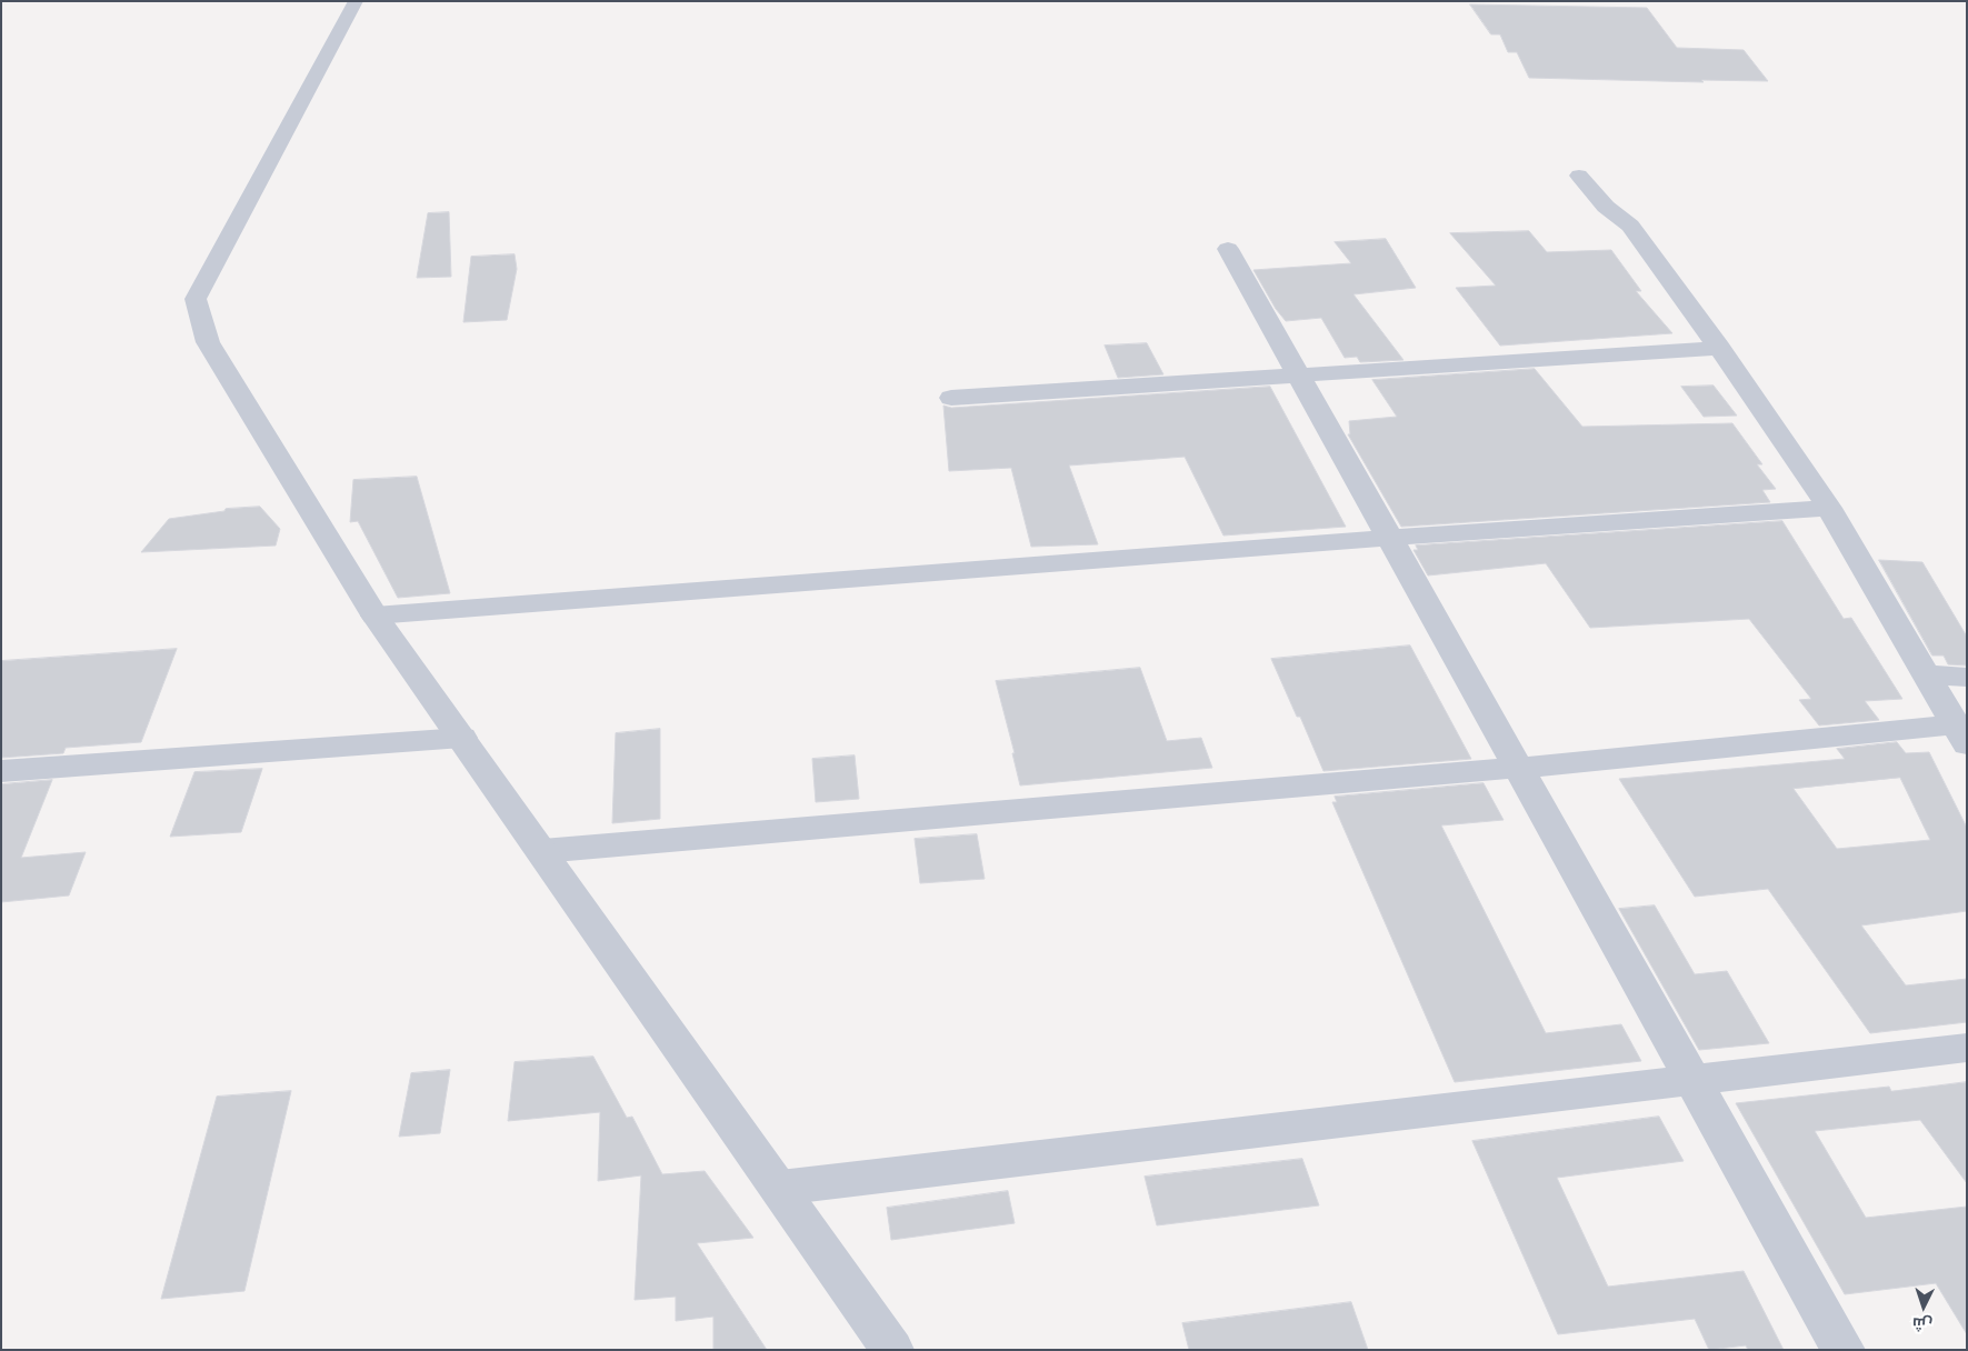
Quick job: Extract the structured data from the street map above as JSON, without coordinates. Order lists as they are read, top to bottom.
{
  "north": "bottom"
}
